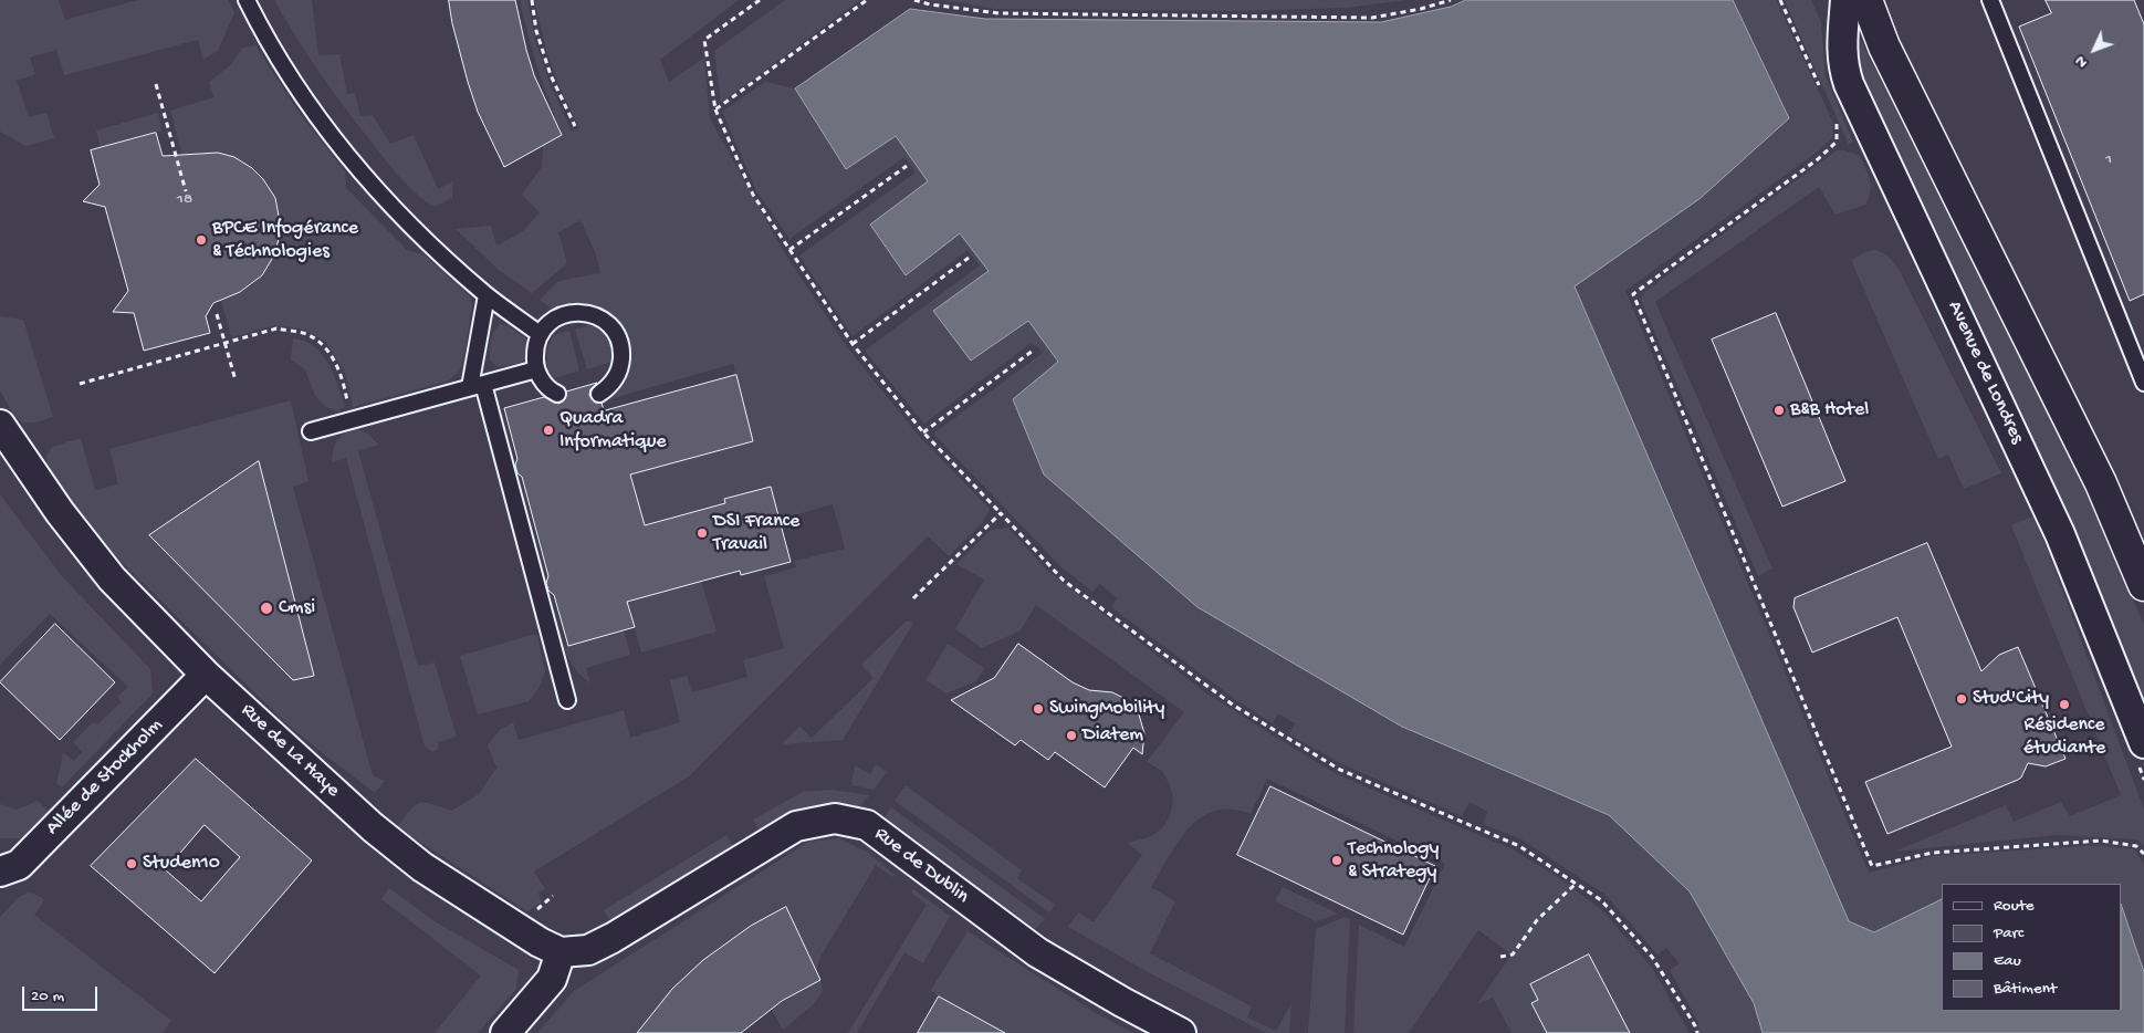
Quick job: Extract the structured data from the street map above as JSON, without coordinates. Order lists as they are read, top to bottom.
{
  "streets": {
    "street": [
      "Avenue de Londres",
      "Rue de La Haye",
      "Allée de Stockholm",
      "Rue de Dublin"
    ]
  },
  "crossings": [
    ["Rue de La Haye", "Allée de Stockholm"],
    ["Rue de La Haye", "Rue de Dublin"]
  ],
  "places": [
    "BPCE Infogérance & Téchnologies",
    "B&B Hotel",
    "Quadra Informatique",
    "DSI France Travail",
    "Cmsi",
    "Stud'City",
    "Résidence étudiante",
    "SwingMobility",
    "Diatem",
    "Technology & Strategy",
    "Studen10"
  ],
  "house_numbers": ["1", "18"],
  "legend": [
    "Route",
    "Parc",
    "Eau",
    "Bâtiment"
  ],
  "scale_bar": "20 m",
  "north": "bottom left"
}
